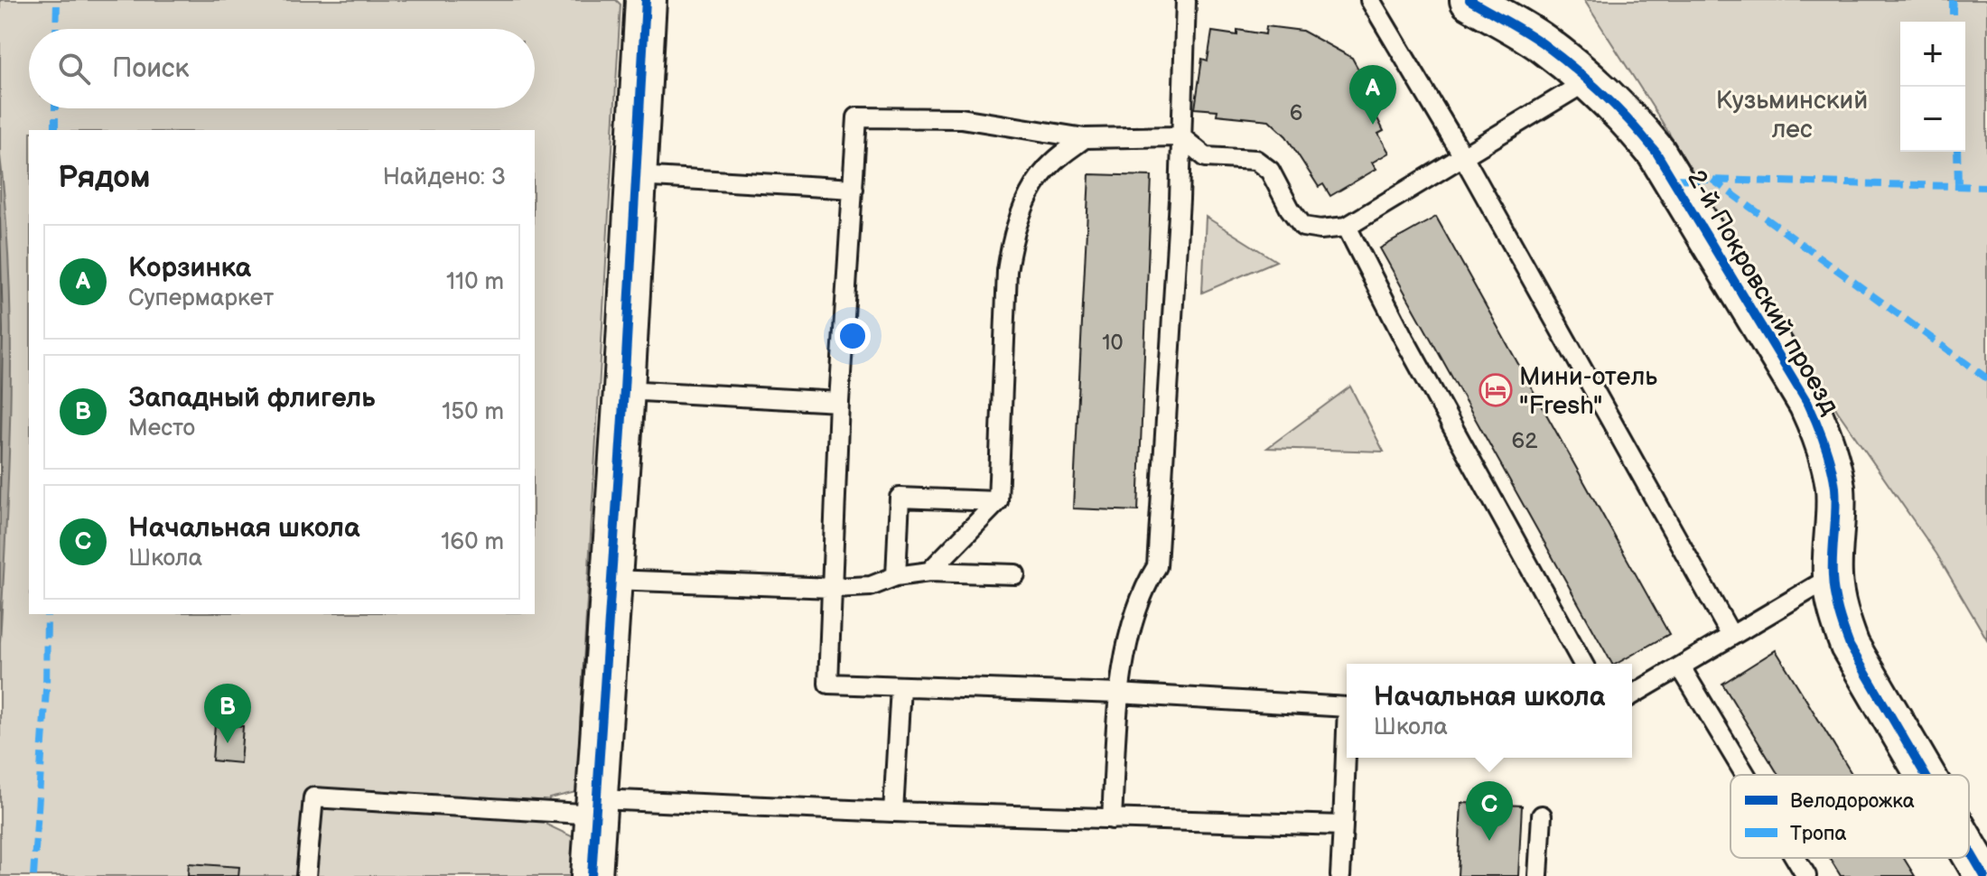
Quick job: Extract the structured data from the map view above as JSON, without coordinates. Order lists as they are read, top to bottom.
{
  "streets": {
    "street": ["2-й Покровский проезд"]
  },
  "parks": ["Кузьминский лес"],
  "places": {
    "hotel": ["Мини-отель \"Fresh\""]
  },
  "house_numbers": ["6", "10", "62"],
  "legend": ["Велодорожка", "Тропа"],
  "page": {
    "map_buttons": ["+", "−"],
    "search": "Поиск",
    "pins": ["A", "B", "C"],
    "heading": ["Рядом", "Найдено: 3"],
    "list": [
      {
        "mark": "A",
        "name": "Корзинка",
        "note": "Супермаркет",
        "value": "110 m"
      },
      {
        "mark": "B",
        "name": "Западный флигель",
        "note": "Место",
        "value": "150 m"
      },
      {
        "mark": "C",
        "name": "Начальная школа",
        "note": "Школа",
        "value": "160 m"
      }
    ],
    "popup": ["Начальная школа", "Школа"]
  }
}
